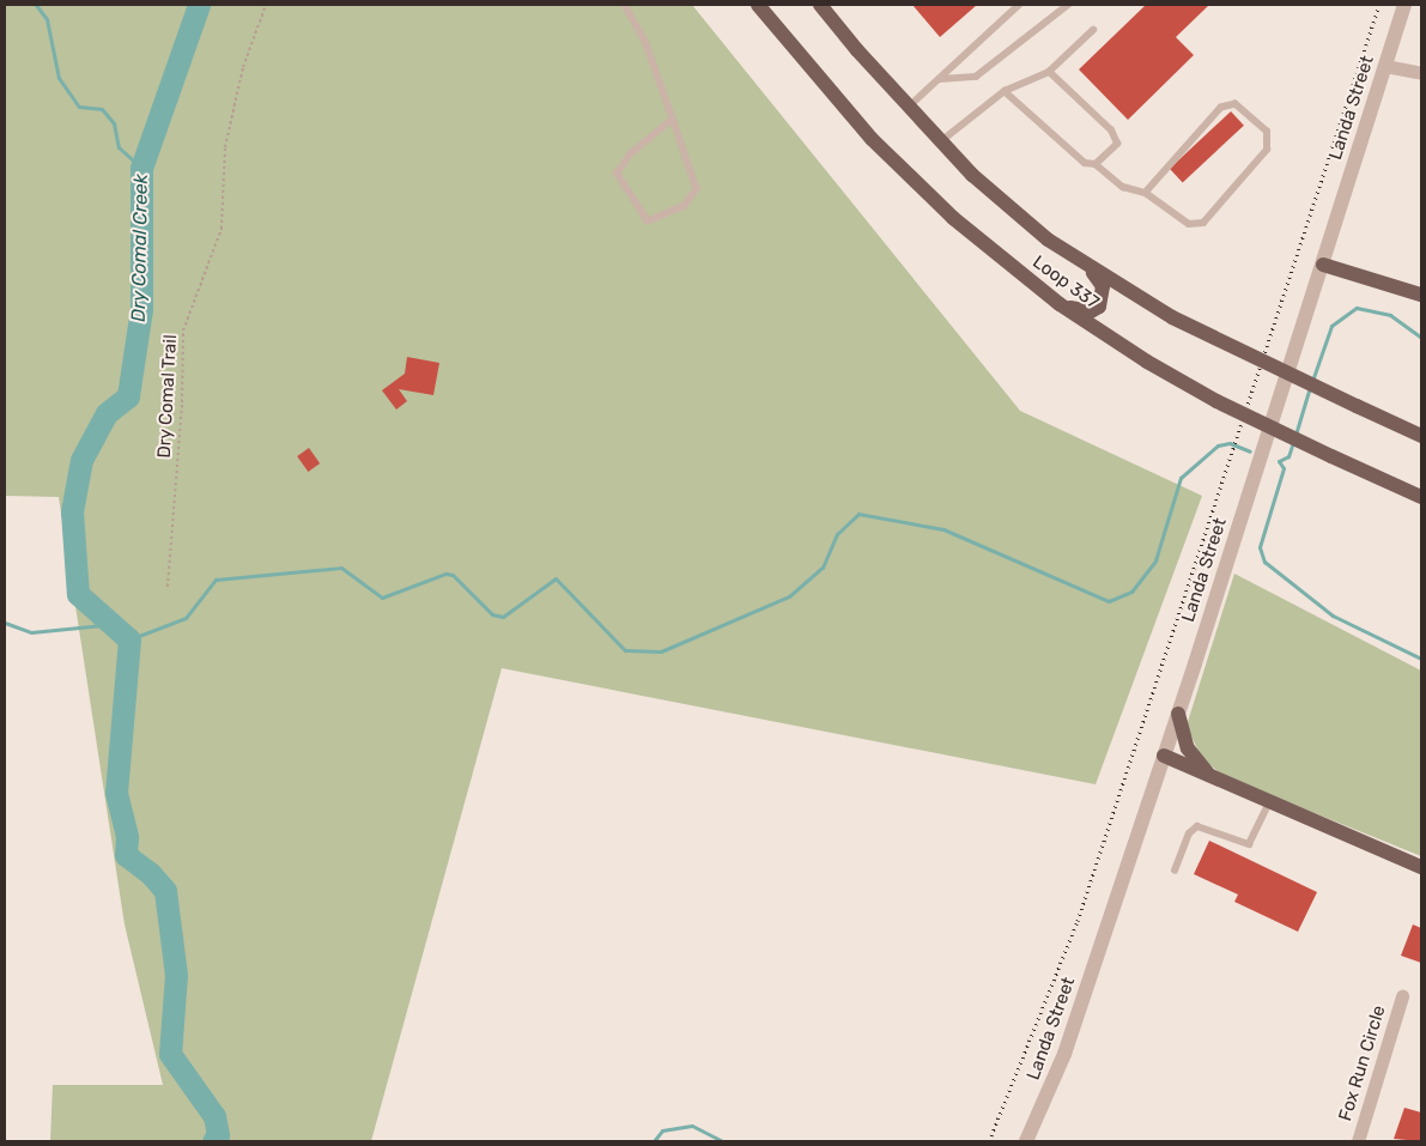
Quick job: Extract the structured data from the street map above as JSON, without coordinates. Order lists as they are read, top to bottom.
{
  "streets": {
    "main road": ["Loop 337"],
    "street": ["Landa Street", "Fox Run Circle"],
    "path": ["Dry Comal Trail"]
  },
  "water": ["Dry Comal Creek"]
}
